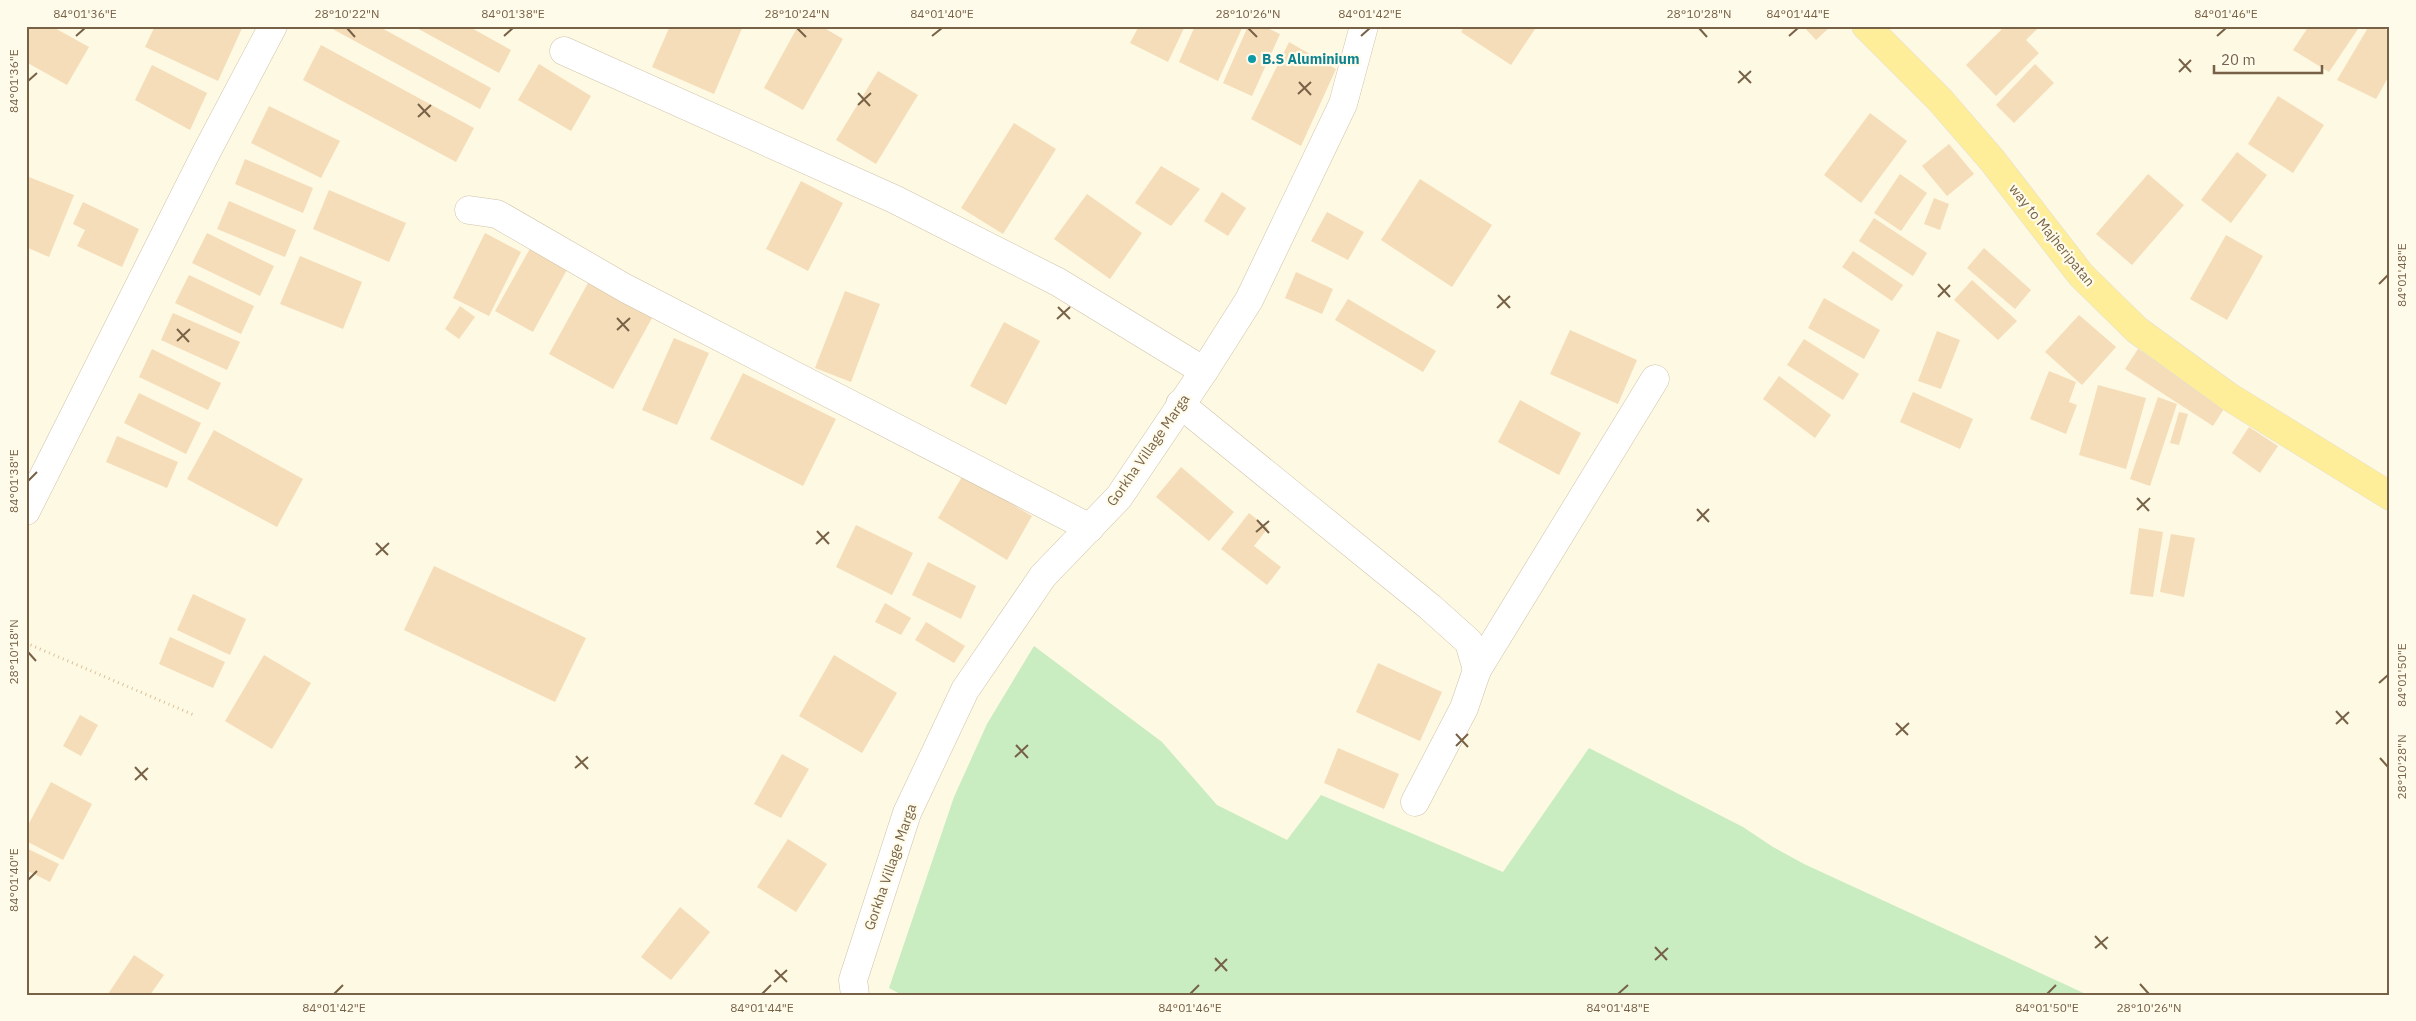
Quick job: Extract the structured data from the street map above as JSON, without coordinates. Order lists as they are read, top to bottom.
{
  "streets": {
    "main road": ["way to Majheripatan"],
    "street": ["Gorkha Village Marga"]
  },
  "places": ["B.S Aluminium"],
  "scale_bar": "20 m",
  "coordinates": [
    "84°01'36\"E",
    "28°10'22\"N",
    "84°01'38\"E",
    "28°10'24\"N",
    "84°01'40\"E",
    "28°10'26\"N",
    "84°01'42\"E",
    "28°10'28\"N",
    "84°01'44\"E",
    "84°01'46\"E",
    "84°01'48\"E",
    "28°10'18\"N",
    "84°01'50\"E"
  ]
}
